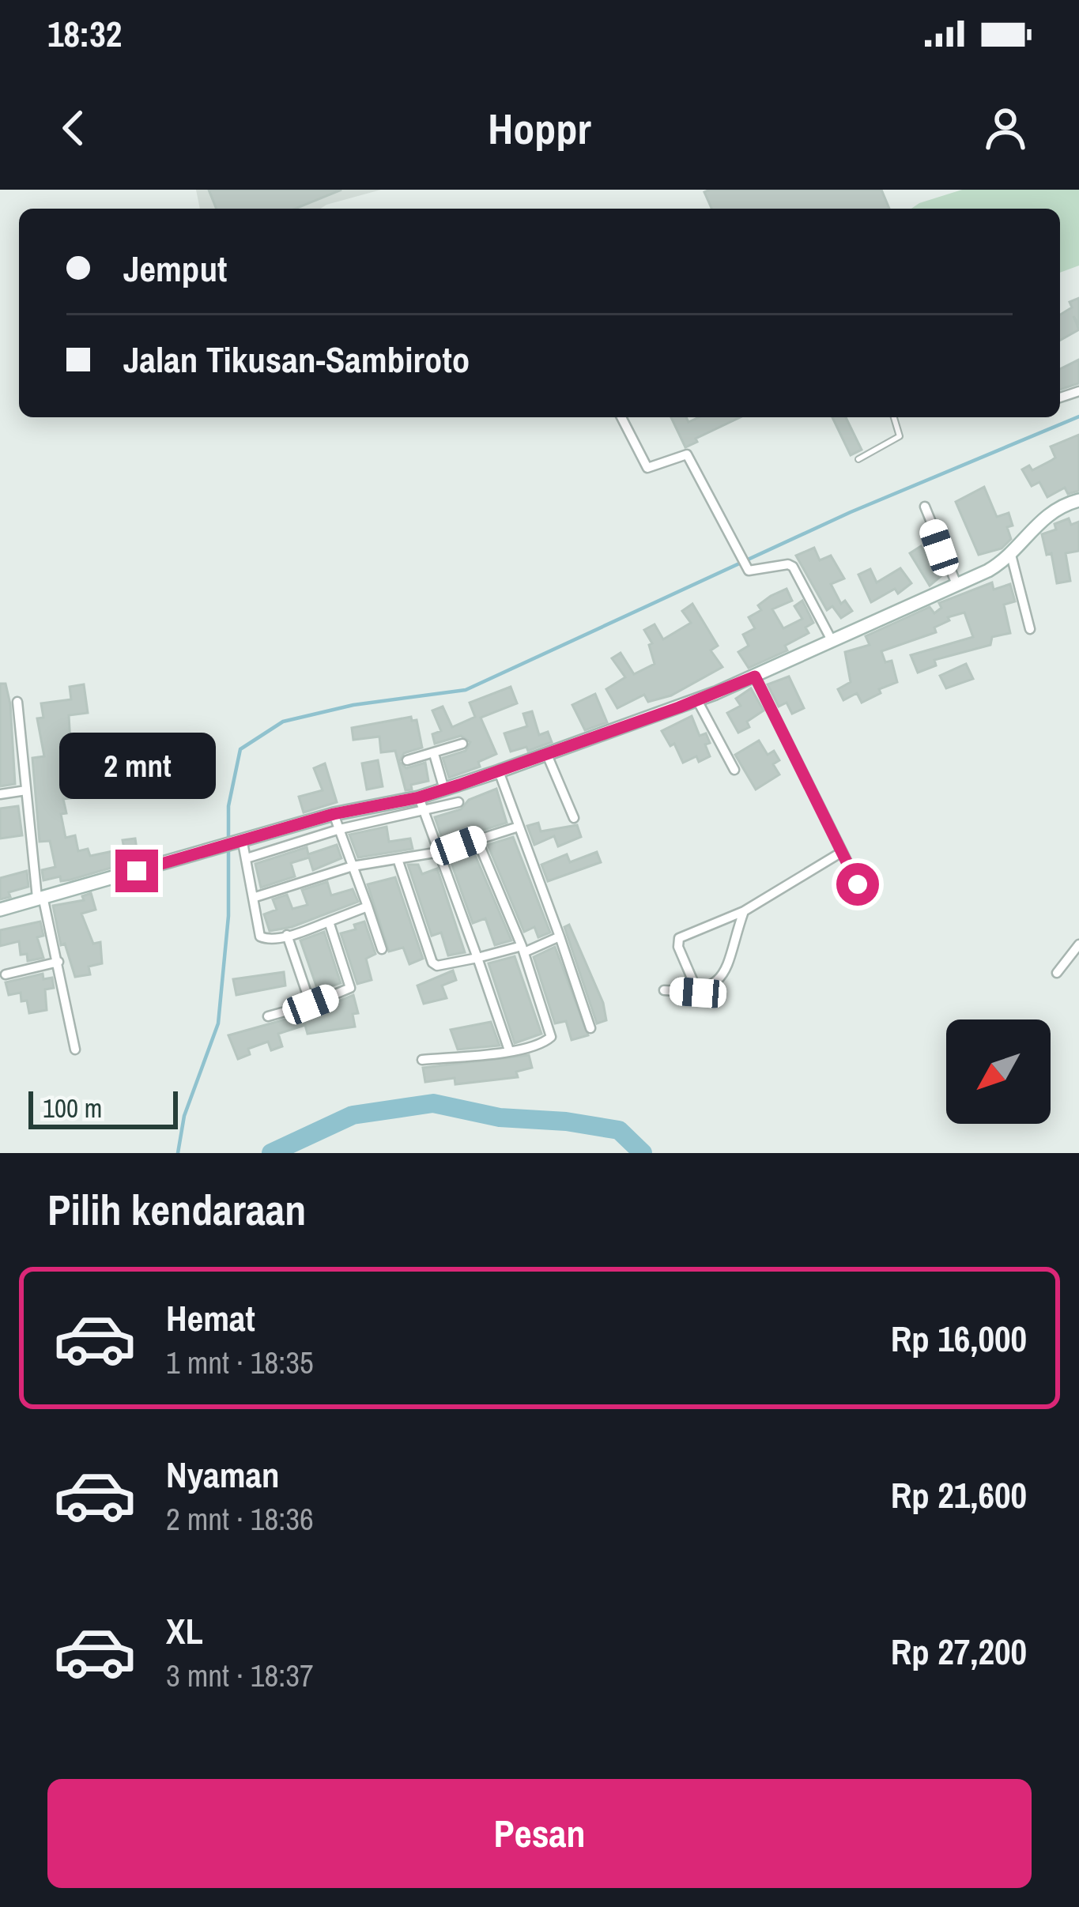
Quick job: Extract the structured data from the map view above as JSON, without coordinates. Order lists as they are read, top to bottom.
{
  "scale_bar": "100 m",
  "north": "bottom left",
  "page": {
    "status": "18:32",
    "header": "Hoppr",
    "banner": ["Jemput", "Jalan Tikusan-Sambiroto"],
    "bubble": "2 mnt",
    "scale": "100 m",
    "heading": "Pilih kendaraan",
    "list": [
      {
        "name": "Hemat",
        "note": "1 mnt · 18:35",
        "value": "Rp 16,000"
      },
      {
        "name": "Nyaman",
        "note": "2 mnt · 18:36",
        "value": "Rp 21,600"
      },
      {
        "name": "XL",
        "note": "3 mnt · 18:37",
        "value": "Rp 27,200"
      }
    ],
    "buttons": "Pesan"
  }
}
